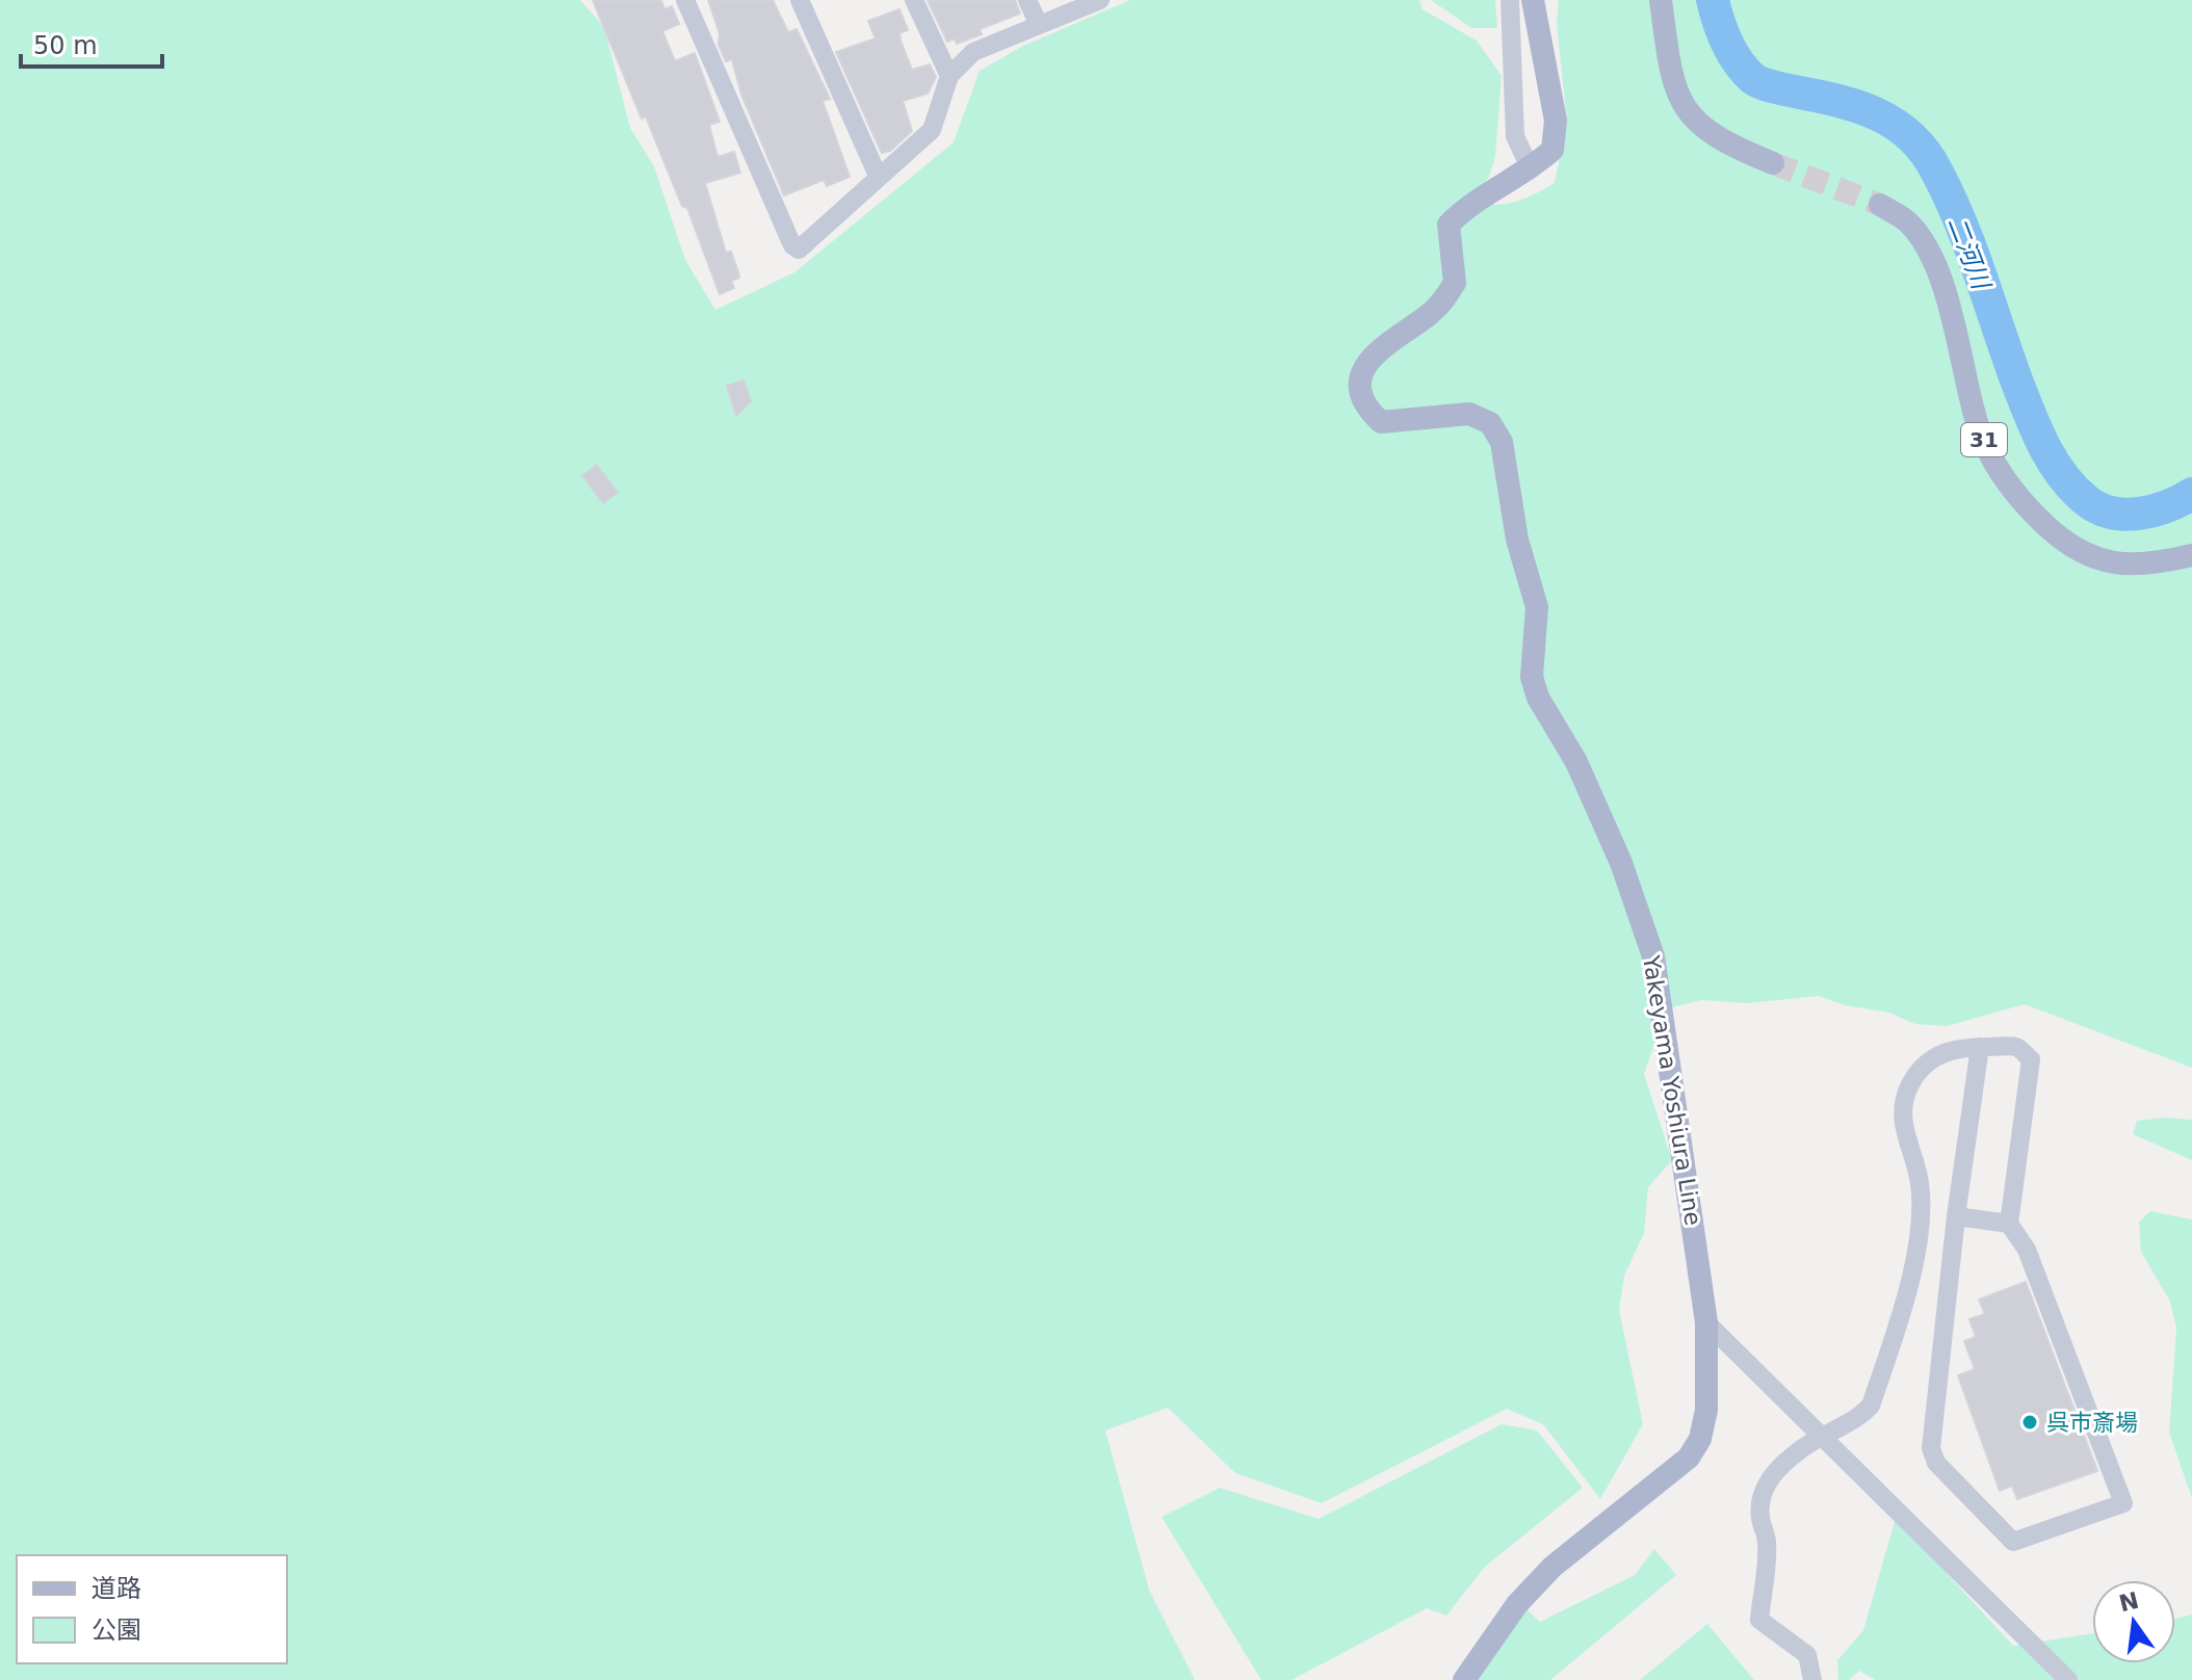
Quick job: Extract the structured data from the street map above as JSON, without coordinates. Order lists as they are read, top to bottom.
{
  "streets": {
    "main road": ["31", "Yakeyama Yoshiura Line"]
  },
  "water": ["二河川"],
  "places": ["呉市斎場"],
  "legend": ["道路", "公園"],
  "scale_bar": "50 m",
  "north": "top"
}
